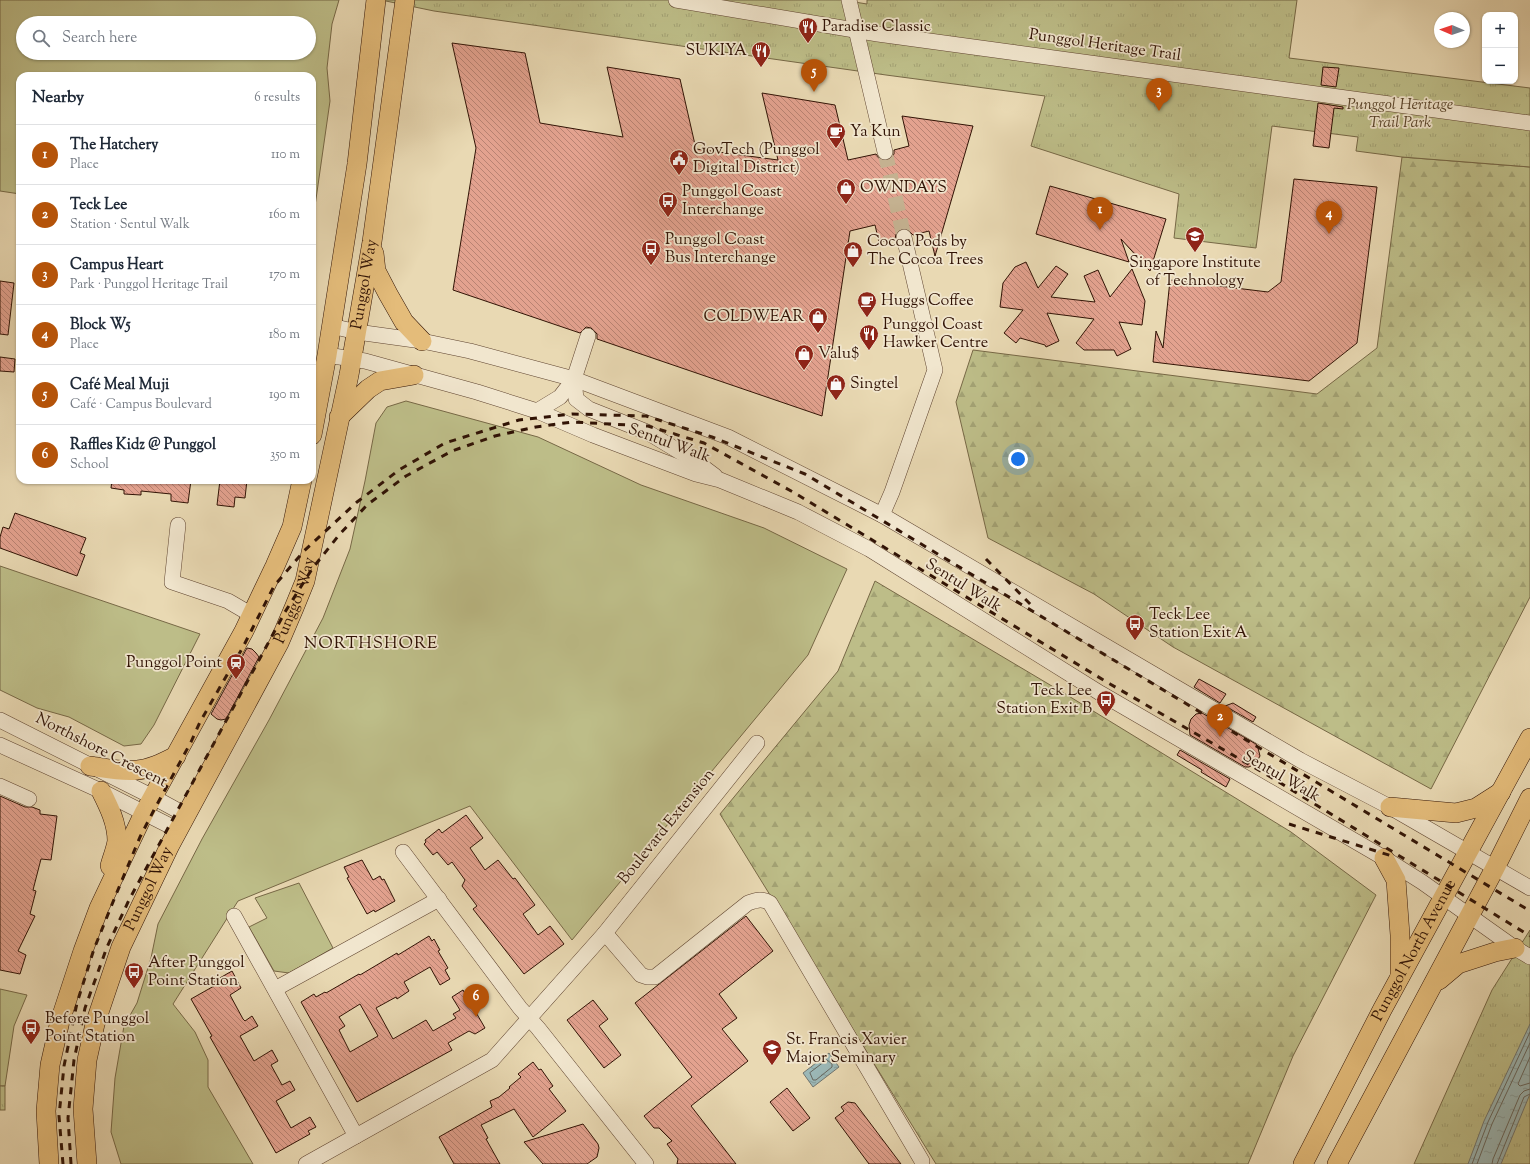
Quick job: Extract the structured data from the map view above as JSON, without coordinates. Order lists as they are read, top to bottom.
{
  "streets": {
    "main road": ["Punggol Way", "Punggol North Avenue"],
    "street": [
      "Punggol Heritage Trail",
      "Sentul Walk",
      "Northshore Crescent",
      "Boulevard Extension"
    ]
  },
  "crossings": [
    ["Punggol Way", "Sentul Walk"],
    ["Punggol Way", "Northshore Crescent"],
    ["Sentul Walk", "Punggol North Avenue"]
  ],
  "districts": ["NORTHSHORE"],
  "parks": ["Punggol Heritage Trail Park"],
  "places": {
    "restaurant": ["Paradise Classic", "SUKIYA", "Punggol Coast Hawker Centre"],
    "cafe": ["Ya Kun", "Huggs Coffee"],
    "public building": ["GovTech (Punggol Digital District)"],
    "shop": [
      "OWNDAYS",
      "Cocoa Pods by The Cocoa Trees",
      "COLDWEAR",
      "Valu$",
      "Singtel"
    ],
    "bus stop": [
      "Punggol Coast Interchange",
      "Punggol Coast Bus Interchange",
      "Teck Lee Station Exit A",
      "Teck Lee Station Exit B",
      "After Punggol Point Station",
      "Before Punggol Point Station"
    ],
    "school or university": ["Singapore Institute of Technology", "St. Francis Xavier Major Seminary"],
    "station": ["Punggol Point"]
  },
  "north": "left",
  "page": {
    "map_buttons": ["+", "−"],
    "search": "Search here",
    "pins": [
      "5",
      "3",
      "1",
      "4",
      "2",
      "6"
    ],
    "heading": ["Nearby", "6 results"],
    "list": [
      {
        "mark": "1",
        "name": "The Hatchery",
        "note": "Place",
        "value": "110 m"
      },
      {
        "mark": "2",
        "name": "Teck Lee",
        "note": "Station · Sentul Walk",
        "value": "160 m"
      },
      {
        "mark": "3",
        "name": "Campus Heart",
        "note": "Park · Punggol Heritage Trail",
        "value": "170 m"
      },
      {
        "mark": "4",
        "name": "Block W5",
        "note": "Place",
        "value": "180 m"
      },
      {
        "mark": "5",
        "name": "Café Meal Muji",
        "note": "Café · Campus Boulevard",
        "value": "190 m"
      },
      {
        "mark": "6",
        "name": "Raffles Kidz @ Punggol",
        "note": "School",
        "value": "350 m"
      }
    ]
  }
}
